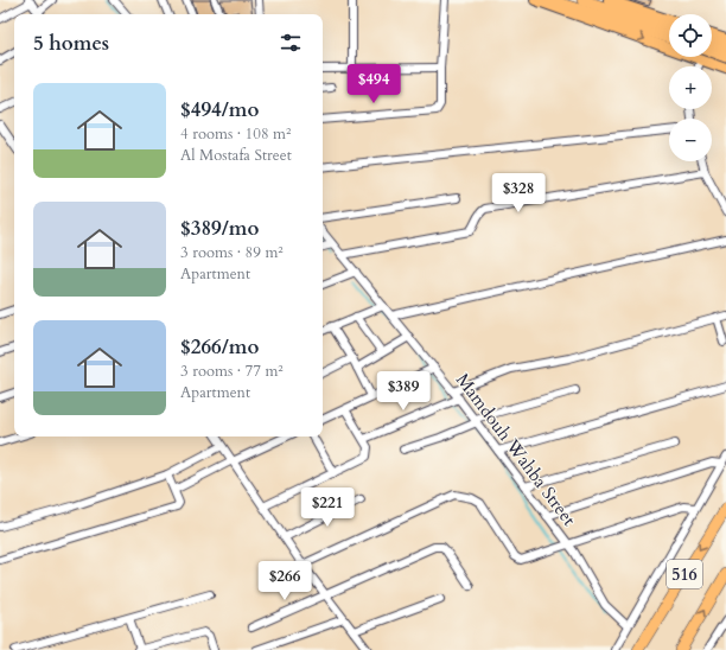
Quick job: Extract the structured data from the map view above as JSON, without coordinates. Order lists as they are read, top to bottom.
{
  "streets": {
    "highway": ["516"],
    "street": ["Mamdouh Wahba Street"]
  },
  "page": {
    "map_buttons": ["+", "−"],
    "heading": "5 homes",
    "price": [
      "$494",
      "$328",
      "$389",
      "$221",
      "$266"
    ],
    "list": [
      {
        "name": "$494/mo",
        "note": "4 rooms · 108 m² · Al Mostafa Street"
      },
      {
        "name": "$389/mo",
        "note": "3 rooms · 89 m² · Apartment"
      },
      {
        "name": "$266/mo",
        "note": "3 rooms · 77 m² · Apartment"
      }
    ]
  }
}
